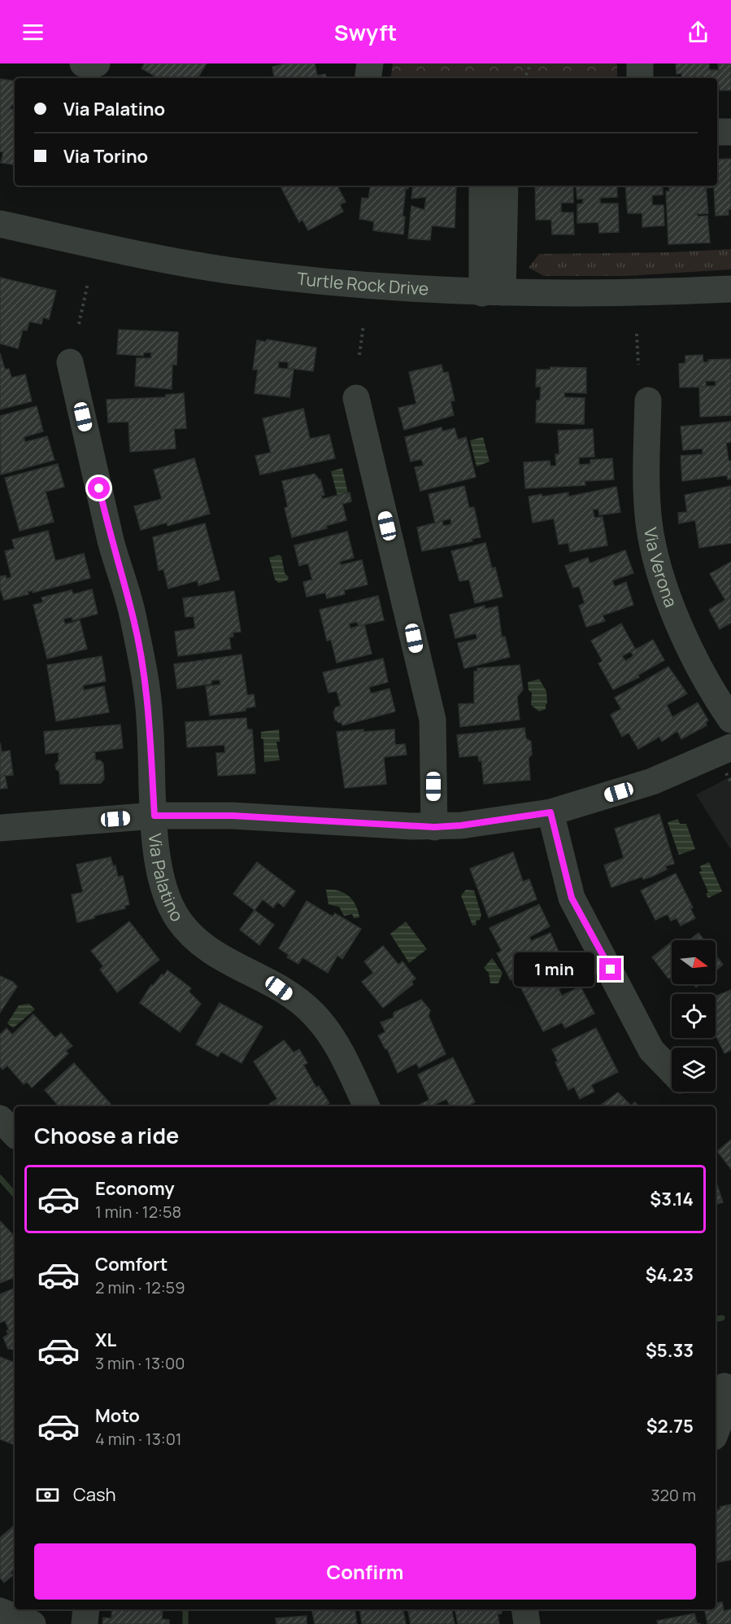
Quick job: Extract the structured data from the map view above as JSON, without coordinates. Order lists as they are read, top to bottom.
{
  "streets": {
    "street": ["Turtle Rock Drive", "Via Verona", "Via Palatino"]
  },
  "north": "right",
  "page": {
    "header": "Swyft",
    "banner": ["Via Palatino", "Via Torino"],
    "bubble": "1 min",
    "heading": "Choose a ride",
    "list": [
      {
        "name": "Economy",
        "note": "1 min · 12:58",
        "value": "$3.14"
      },
      {
        "name": "Comfort",
        "note": "2 min · 12:59",
        "value": "$4.23"
      },
      {
        "name": "XL",
        "note": "3 min · 13:00",
        "value": "$5.33"
      },
      {
        "name": "Moto",
        "note": "4 min · 13:01",
        "value": "$2.75"
      }
    ],
    "pay": ["Cash", "320 m"],
    "buttons": "Confirm"
  }
}
